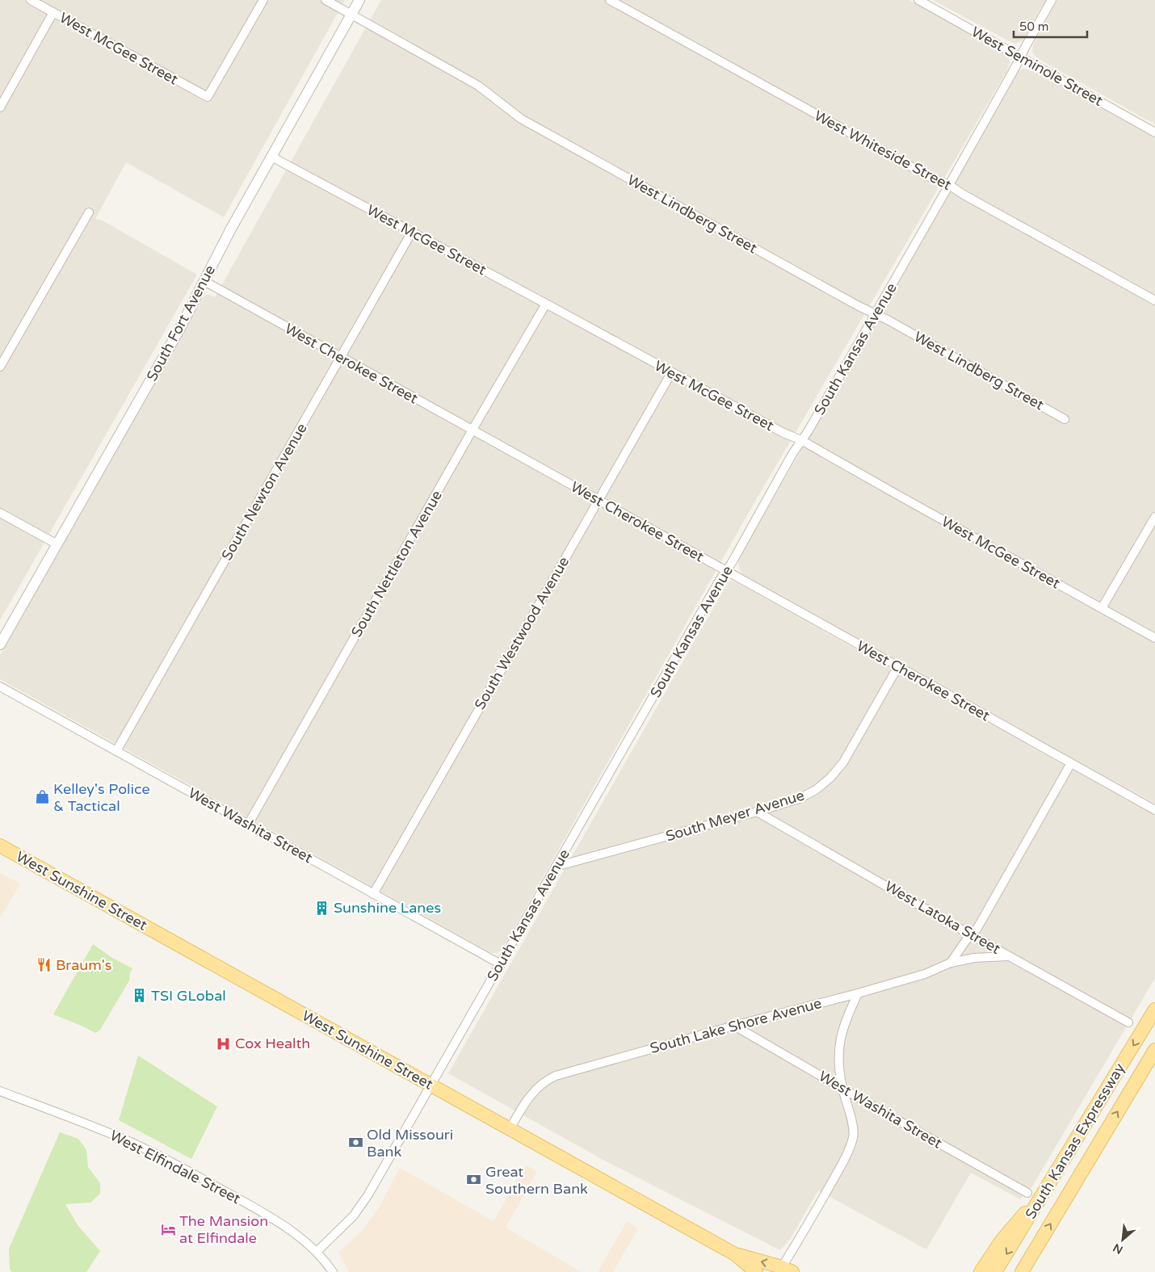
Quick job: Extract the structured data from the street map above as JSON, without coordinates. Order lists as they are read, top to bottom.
{
  "streets": {
    "main road": ["West Sunshine Street", "South Kansas Expressway"],
    "street": [
      "West McGee Street",
      "West Seminole Street",
      "West Whiteside Street",
      "West Lindberg Street",
      "South Fort Avenue",
      "South Kansas Avenue",
      "West Cherokee Street",
      "South Newton Avenue",
      "South Nettleton Avenue",
      "South Westwood Avenue",
      "South Meyer Avenue",
      "West Washita Street",
      "West Latoka Street",
      "South Lake Shore Avenue",
      "West Elfindale Street"
    ]
  },
  "crossings": [
    ["West McGee Street", "South Fort Avenue"],
    ["West McGee Street", "South Kansas Avenue"],
    ["West McGee Street", "South Newton Avenue"],
    ["West McGee Street", "South Nettleton Avenue"],
    ["West McGee Street", "South Westwood Avenue"],
    ["West Seminole Street", "South Kansas Avenue"],
    ["West Whiteside Street", "South Kansas Avenue"],
    ["West Lindberg Street", "South Fort Avenue"],
    ["West Lindberg Street", "South Kansas Avenue"],
    ["South Fort Avenue", "West Cherokee Street"],
    ["South Kansas Avenue", "West Cherokee Street"],
    ["South Kansas Avenue", "South Meyer Avenue"],
    ["South Kansas Avenue", "West Washita Street"],
    ["South Kansas Avenue", "West Sunshine Street"],
    ["South Kansas Avenue", "West Elfindale Street"],
    ["West Cherokee Street", "South Newton Avenue"],
    ["West Cherokee Street", "South Nettleton Avenue"],
    ["West Cherokee Street", "South Westwood Avenue"],
    ["West Cherokee Street", "South Meyer Avenue"],
    ["South Newton Avenue", "West Washita Street"],
    ["South Nettleton Avenue", "West Washita Street"],
    ["South Westwood Avenue", "West Washita Street"],
    ["South Meyer Avenue", "West Latoka Street"],
    ["West Washita Street", "South Lake Shore Avenue"],
    ["West Sunshine Street", "South Lake Shore Avenue"],
    ["West Latoka Street", "South Lake Shore Avenue"]
  ],
  "places": {
    "shop": ["Kelley's Police & Tactical"],
    "building": ["Sunshine Lanes", "TSI GLobal"],
    "restaurant": ["Braum's"],
    "hospital": ["Cox Health"],
    "bank": ["Old Missouri Bank", "Great Southern Bank"],
    "hotel": ["The Mansion at Elfindale"]
  },
  "scale_bar": "50 m",
  "north": "bottom left"
}
